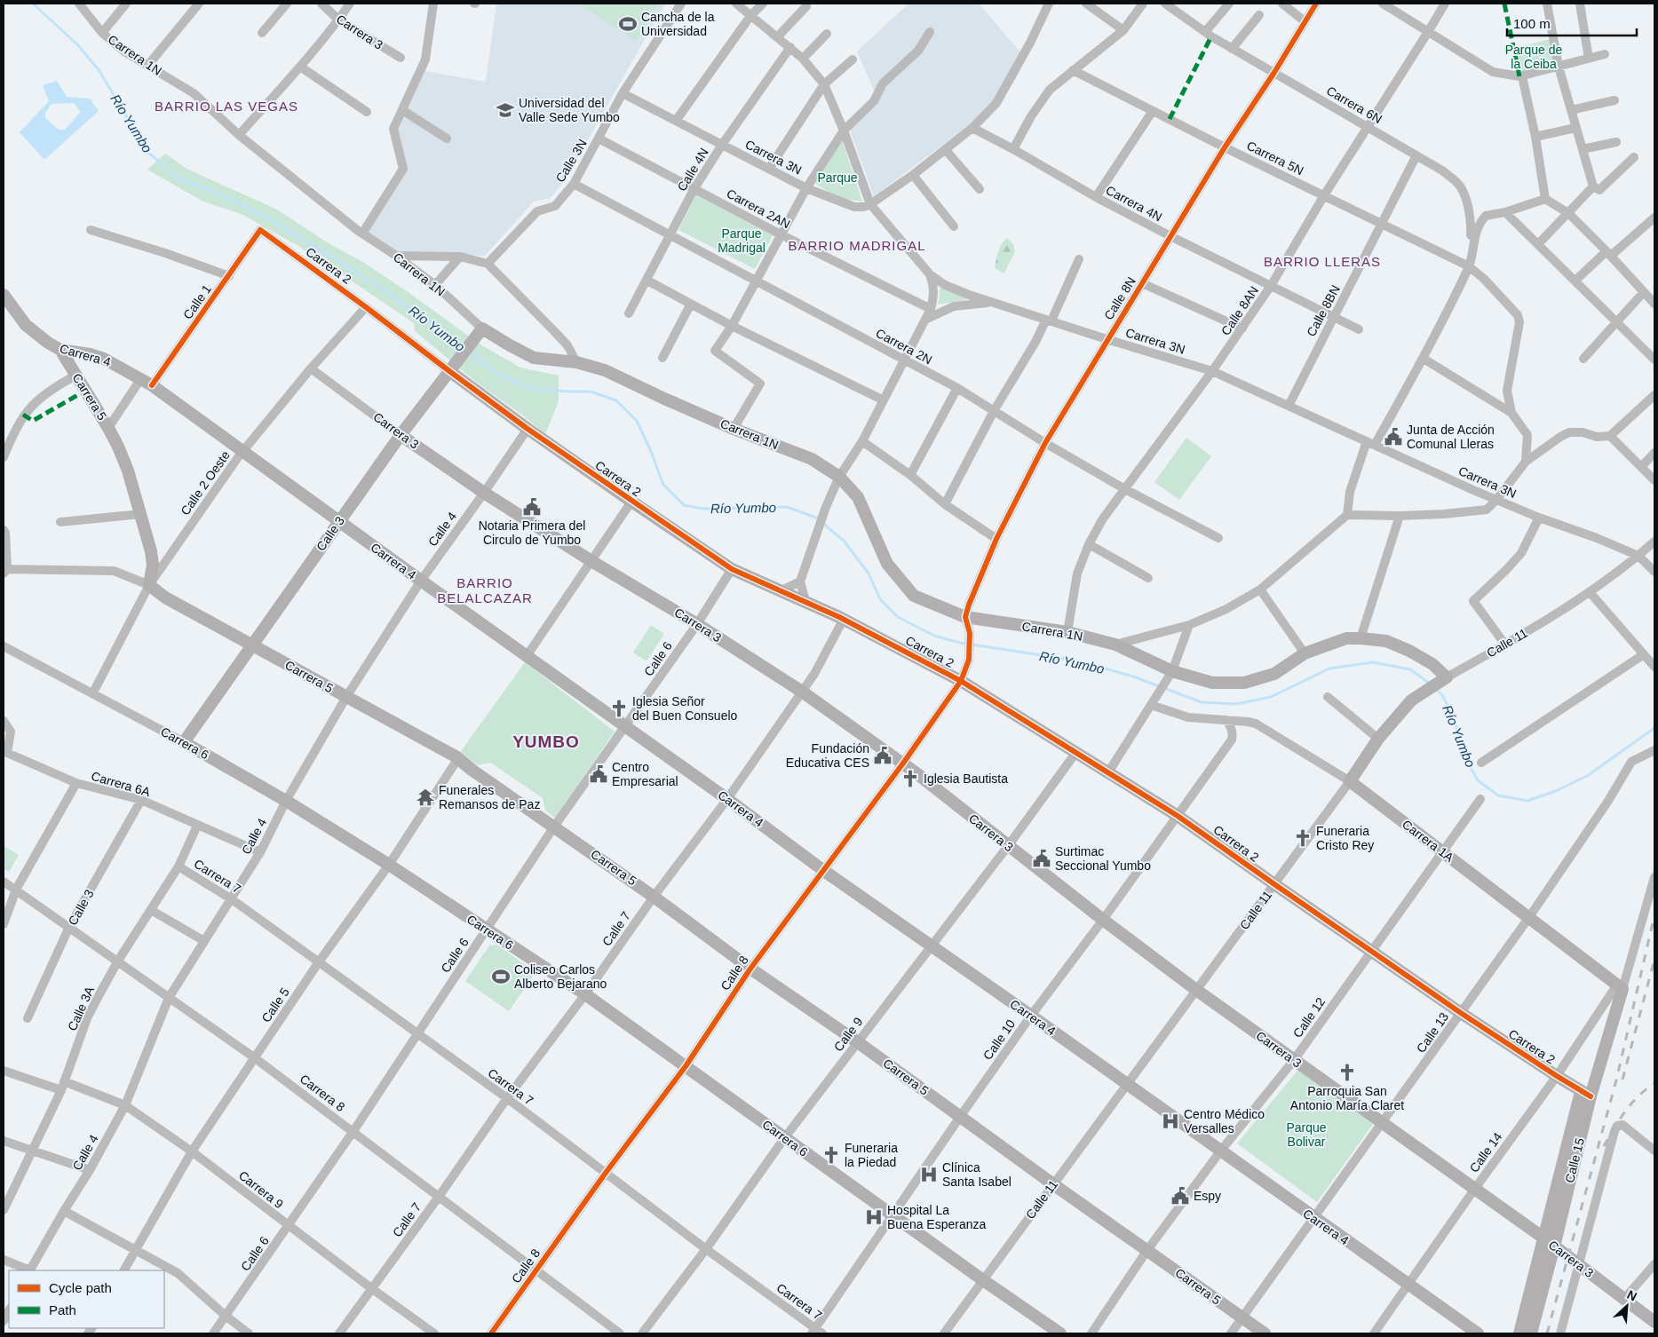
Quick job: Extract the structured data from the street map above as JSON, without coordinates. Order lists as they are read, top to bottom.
{
  "streets": {
    "street": [
      "Carrera 3",
      "Carrera 1N",
      "Carrera 6N",
      "Carrera 3N",
      "Carrera 5N",
      "Calle 3N",
      "Calle 4N",
      "Carrera 4N",
      "Carrera 2AN",
      "Carrera 2",
      "Calle 8N",
      "Calle 1",
      "Calle 8AN",
      "Calle 8BN",
      "Carrera 2N",
      "Carrera 4",
      "Carrera 5",
      "Calle 2 Oeste",
      "Calle 4",
      "Calle 3",
      "Calle 11",
      "Calle 6",
      "Carrera 6",
      "Carrera 6A",
      "Carrera 1A",
      "Carrera 7",
      "Calle 7",
      "Calle 8",
      "Calle 5",
      "Calle 3A",
      "Calle 12",
      "Calle 13",
      "Calle 9",
      "Calle 10",
      "Carrera 8",
      "Calle 14",
      "Calle 15",
      "Carrera 9"
    ]
  },
  "crossings": [
    ["Carrera 3", "Calle 2 Oeste"],
    ["Carrera 3", "Calle 4"],
    ["Carrera 3", "Calle 3"],
    ["Carrera 3", "Calle 11"],
    ["Carrera 3", "Calle 6"],
    ["Carrera 3", "Calle 7"],
    ["Carrera 3", "Calle 8"],
    ["Carrera 3", "Calle 12"],
    ["Carrera 3", "Calle 13"],
    ["Carrera 3", "Calle 9"],
    ["Carrera 3", "Calle 10"],
    ["Carrera 3", "Calle 14"],
    ["Carrera 3", "Calle 15"],
    ["Carrera 1N", "Calle 8N"],
    ["Carrera 1N", "Calle 8AN"],
    ["Carrera 1N", "Calle 3"],
    ["Carrera 1N", "Calle 11"],
    ["Carrera 1N", "Calle 8"],
    ["Carrera 6N", "Carrera 5N"],
    ["Carrera 6N", "Calle 8N"],
    ["Carrera 6N", "Calle 8AN"],
    ["Carrera 6N", "Calle 8BN"],
    ["Carrera 3N", "Calle 3N"],
    ["Carrera 3N", "Calle 4N"],
    ["Carrera 3N", "Calle 8N"],
    ["Carrera 3N", "Calle 8AN"],
    ["Carrera 3N", "Calle 8BN"],
    ["Carrera 3N", "Calle 11"],
    ["Carrera 5N", "Calle 8N"],
    ["Carrera 5N", "Calle 8AN"],
    ["Carrera 5N", "Calle 8BN"],
    ["Calle 3N", "Carrera 2AN"],
    ["Calle 3N", "Carrera 2N"],
    ["Calle 4N", "Carrera 2AN"],
    ["Calle 4N", "Carrera 2N"],
    ["Carrera 4N", "Calle 8N"],
    ["Carrera 4N", "Calle 8AN"],
    ["Carrera 4N", "Calle 8BN"],
    ["Carrera 2", "Calle 1"],
    ["Carrera 2", "Calle 2 Oeste"],
    ["Carrera 2", "Calle 4"],
    ["Carrera 2", "Calle 3"],
    ["Carrera 2", "Calle 11"],
    ["Carrera 2", "Calle 6"],
    ["Carrera 2", "Calle 7"],
    ["Carrera 2", "Calle 8"],
    ["Carrera 2", "Calle 12"],
    ["Carrera 2", "Calle 13"],
    ["Carrera 2", "Calle 9"],
    ["Carrera 2", "Calle 10"],
    ["Carrera 2", "Calle 14"],
    ["Carrera 2", "Calle 15"],
    ["Calle 8N", "Carrera 2N"],
    ["Calle 8N", "Calle 8"],
    ["Calle 1", "Carrera 4"],
    ["Calle 8AN", "Carrera 2N"],
    ["Carrera 4", "Carrera 5"],
    ["Carrera 4", "Calle 2 Oeste"],
    ["Carrera 4", "Calle 4"],
    ["Carrera 4", "Calle 3"],
    ["Carrera 4", "Calle 11"],
    ["Carrera 4", "Calle 6"],
    ["Carrera 4", "Calle 7"],
    ["Carrera 4", "Calle 8"],
    ["Carrera 4", "Calle 12"],
    ["Carrera 4", "Calle 13"],
    ["Carrera 4", "Calle 9"],
    ["Carrera 4", "Calle 10"],
    ["Carrera 4", "Calle 14"],
    ["Carrera 5", "Calle 2 Oeste"],
    ["Carrera 5", "Calle 4"],
    ["Carrera 5", "Calle 3"],
    ["Carrera 5", "Calle 11"],
    ["Carrera 5", "Calle 6"],
    ["Carrera 5", "Calle 7"],
    ["Carrera 5", "Calle 8"],
    ["Carrera 5", "Calle 5"],
    ["Carrera 5", "Calle 12"],
    ["Carrera 5", "Calle 13"],
    ["Carrera 5", "Calle 9"],
    ["Carrera 5", "Calle 10"],
    ["Calle 2 Oeste", "Carrera 6"],
    ["Calle 4", "Carrera 6"],
    ["Calle 4", "Carrera 6A"],
    ["Calle 4", "Carrera 7"],
    ["Calle 4", "Carrera 8"],
    ["Calle 4", "Carrera 9"],
    ["Calle 3", "Carrera 6"],
    ["Calle 3", "Carrera 6A"],
    ["Calle 3", "Carrera 8"],
    ["Calle 11", "Carrera 6"],
    ["Calle 11", "Carrera 1A"],
    ["Calle 6", "Carrera 6"],
    ["Calle 6", "Carrera 7"],
    ["Calle 6", "Carrera 8"],
    ["Calle 6", "Carrera 9"],
    ["Carrera 6", "Calle 7"],
    ["Carrera 6", "Calle 8"],
    ["Carrera 6", "Calle 5"],
    ["Carrera 6", "Calle 9"],
    ["Carrera 6", "Calle 10"],
    ["Carrera 6A", "Calle 3A"],
    ["Carrera 1A", "Calle 12"],
    ["Carrera 1A", "Calle 13"],
    ["Carrera 1A", "Calle 10"],
    ["Carrera 1A", "Calle 14"],
    ["Carrera 1A", "Calle 15"],
    ["Carrera 7", "Calle 7"],
    ["Carrera 7", "Calle 8"],
    ["Carrera 7", "Calle 5"],
    ["Carrera 7", "Calle 3A"],
    ["Carrera 7", "Calle 9"],
    ["Carrera 7", "Calle 10"],
    ["Calle 7", "Carrera 8"],
    ["Calle 7", "Carrera 9"],
    ["Calle 8", "Carrera 8"],
    ["Calle 5", "Carrera 8"],
    ["Calle 5", "Carrera 9"],
    ["Calle 3A", "Carrera 8"],
    ["Calle 3A", "Carrera 9"],
    ["Calle 14", "Calle 15"]
  ],
  "districts": [
    "BARRIO LAS VEGAS",
    "BARRIO MADRIGAL",
    "BARRIO LLERAS",
    "BARRIO BELALCAZAR",
    "YUMBO"
  ],
  "water": ["Río Yumbo"],
  "parks": [
    "Parque de la Ceiba",
    "Parque",
    "Parque Madrigal",
    "Parque Bolivar"
  ],
  "places": {
    "sports": ["Cancha de la Universidad", "Coliseo Carlos Alberto Bejarano"],
    "school or university": ["Universidad del Valle Sede Yumbo"],
    "public building": [
      "Junta de Acción Comunal Lleras",
      "Notaria Primera del Circulo de Yumbo",
      "Fundación Educativa CES",
      "Centro Empresarial",
      "Surtimac Seccional Yumbo",
      "Espy"
    ],
    "church": [
      "Iglesia Señor del Buen Consuelo",
      "Iglesia Bautista",
      "Funeraria Cristo Rey",
      "Parroquia San Antonio María Claret",
      "Funeraria la Piedad"
    ],
    "temple": ["Funerales Remansos de Paz"],
    "hospital": ["Centro Médico Versalles", "Clínica Santa Isabel", "Hospital La Buena Esperanza"]
  },
  "legend": ["Cycle path", "Path"],
  "scale_bar": "100 m",
  "north": "top right"
}
